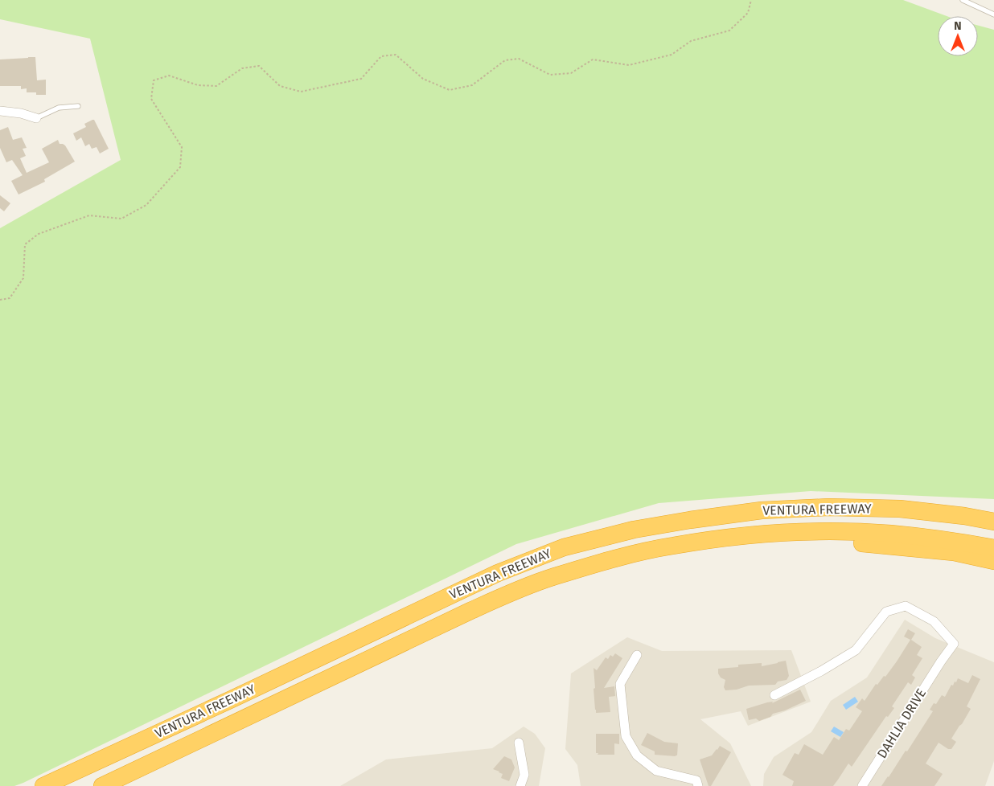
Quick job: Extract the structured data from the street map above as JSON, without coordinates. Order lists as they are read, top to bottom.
{
  "streets": {
    "highway": ["VENTURA FREEWAY"],
    "street": ["DAHLIA DRIVE"]
  },
  "north": "top"
}
